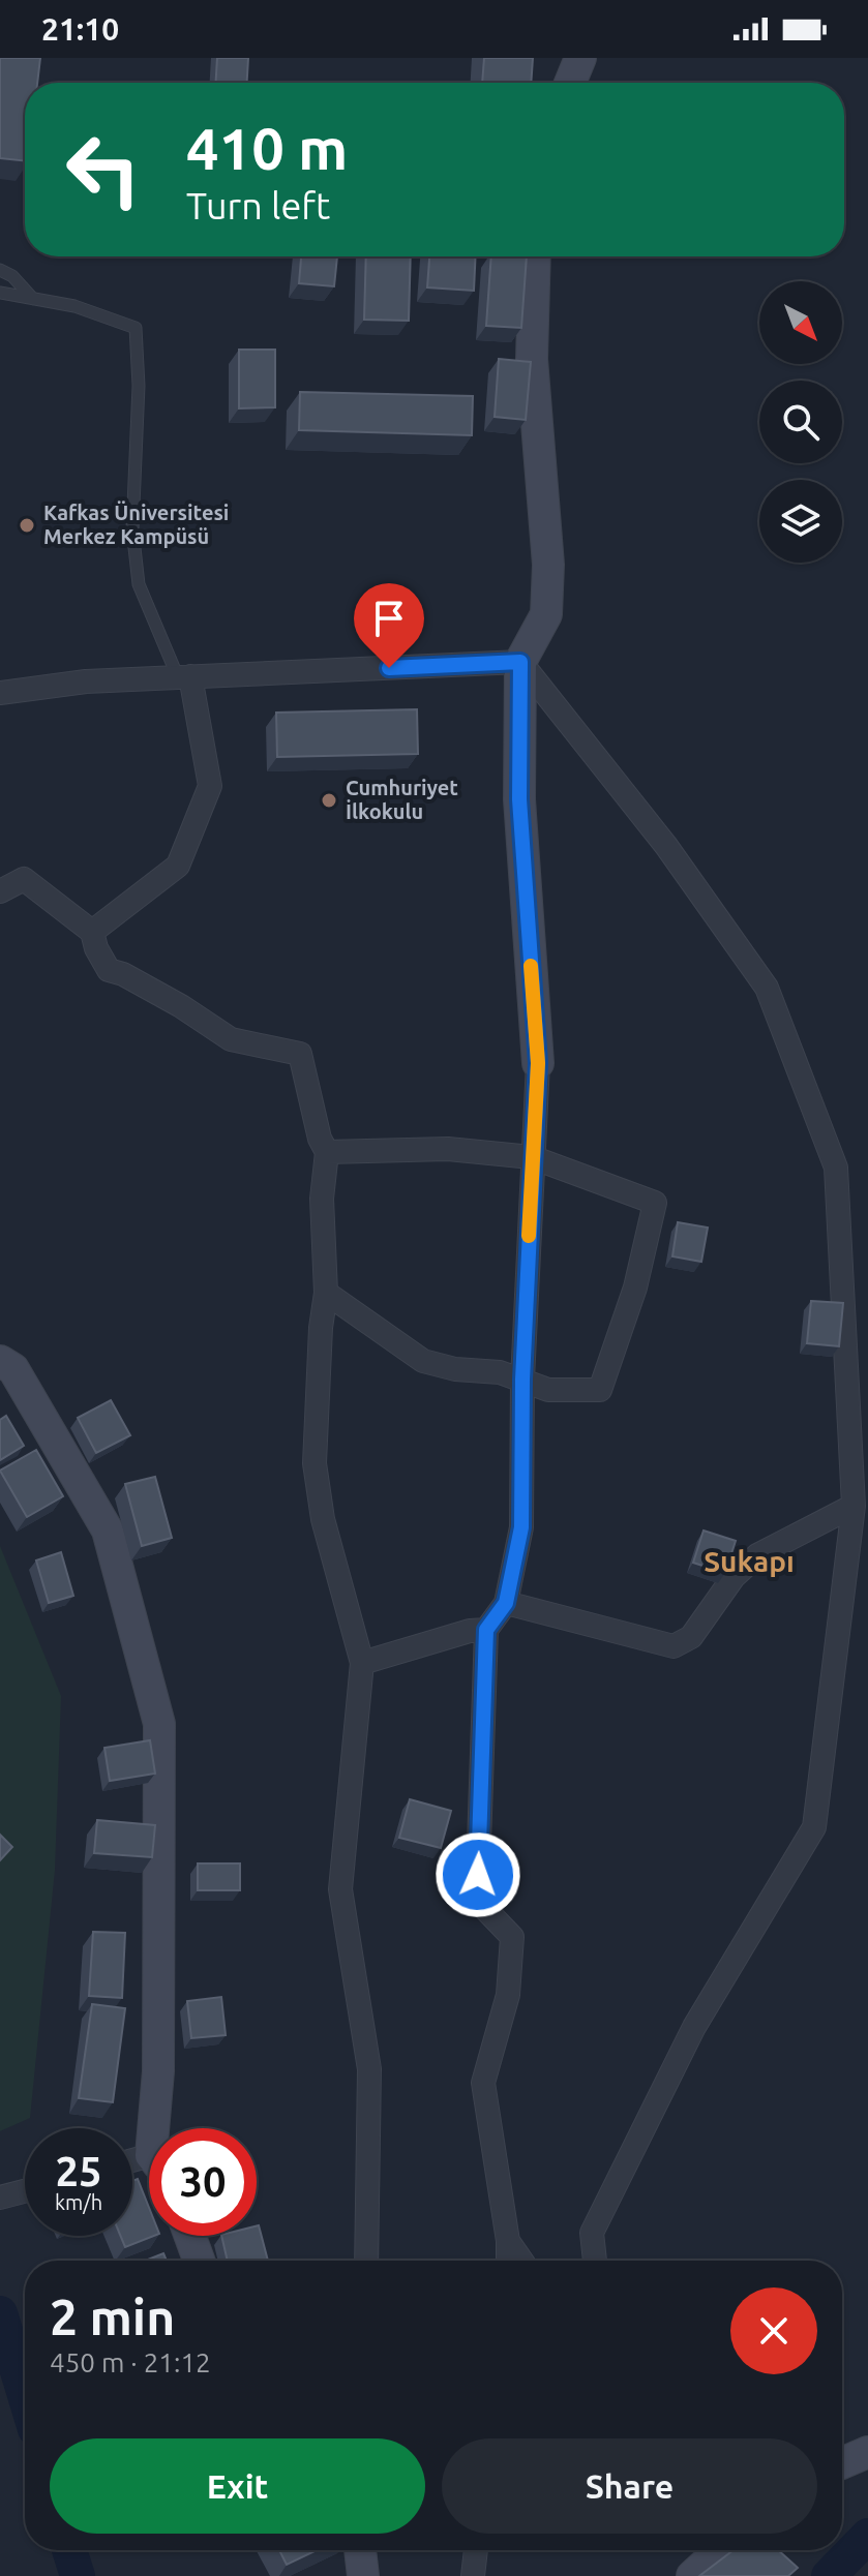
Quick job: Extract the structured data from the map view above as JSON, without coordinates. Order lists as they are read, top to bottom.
{
  "districts": ["Sukapı"],
  "places": ["Kafkas Üniversitesi Merkez Kampüsü", "Cumhuriyet İlkokulu"],
  "north": "bottom right",
  "page": {
    "status": "21:10",
    "turn": ["410 m", "Turn left"],
    "speed": "25 km/h",
    "limit": "30",
    "heading": ["2 min", "450 m · 21:12"],
    "buttons": ["Exit", "Share"]
  }
}
